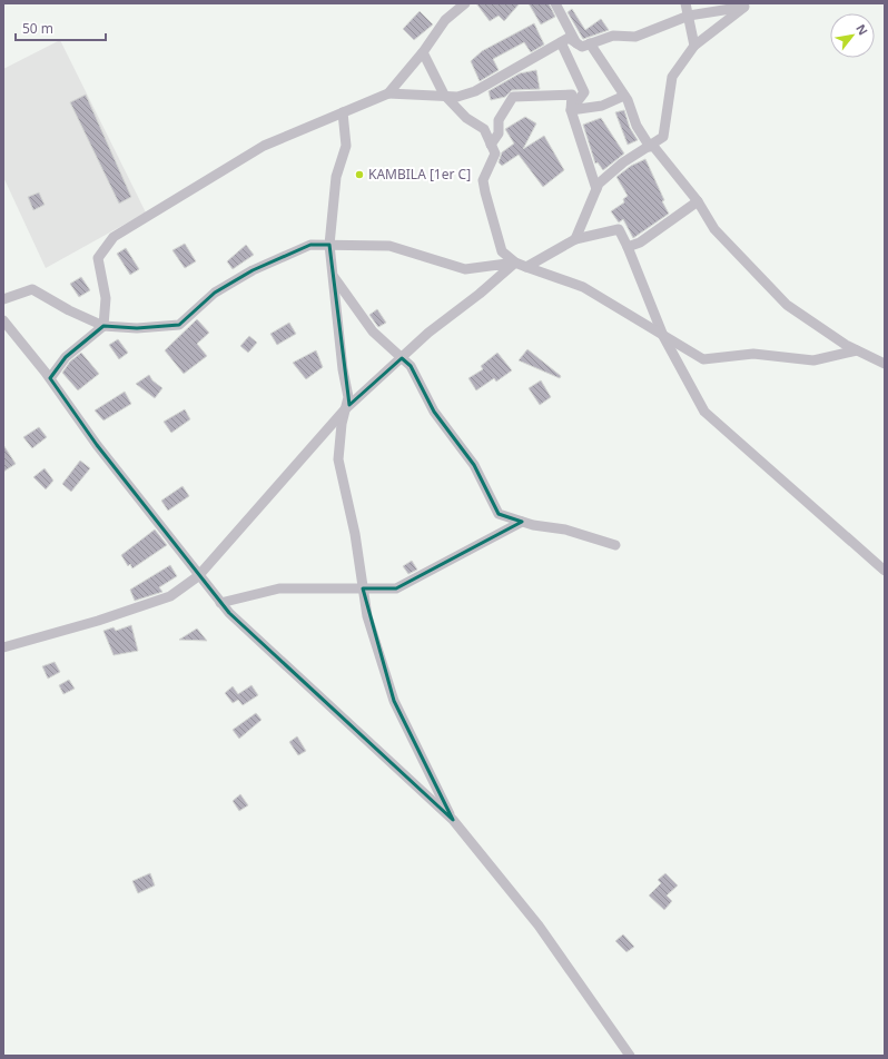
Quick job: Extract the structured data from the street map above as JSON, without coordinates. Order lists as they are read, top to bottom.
{
  "places": ["KAMBILA [1er C]"],
  "scale_bar": "50 m",
  "north": "top right"
}
